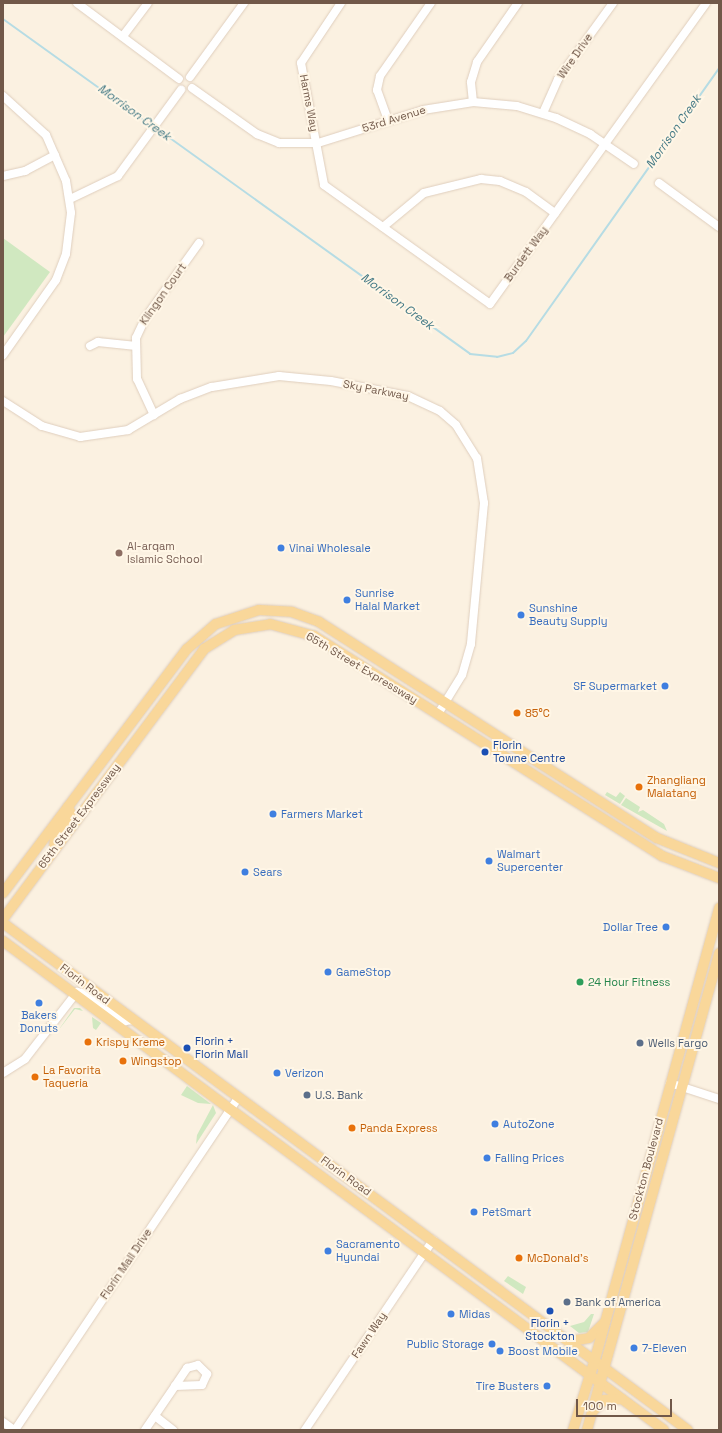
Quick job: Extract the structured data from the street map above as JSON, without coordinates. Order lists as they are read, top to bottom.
{
  "streets": {
    "main road": ["65th Street Expressway", "Florin Road", "Stockton Boulevard"],
    "street": [
      "Wire Drive",
      "Harms Way",
      "53rd Avenue",
      "Burdett Way",
      "Klingon Court",
      "Sky Parkway",
      "Florin Mall Drive",
      "Fawn Way"
    ]
  },
  "crossings": [
    ["Wire Drive", "53rd Avenue"],
    ["Harms Way", "53rd Avenue"],
    ["Harms Way", "Burdett Way"],
    ["53rd Avenue", "Burdett Way"],
    ["Klingon Court", "Sky Parkway"],
    ["Sky Parkway", "65th Street Expressway"],
    ["Florin Road", "Stockton Boulevard"],
    ["Florin Road", "Florin Mall Drive"],
    ["Florin Road", "Fawn Way"]
  ],
  "water": ["Morrison Creek"],
  "places": [
    "Vinai Wholesale",
    "Al-arqam Islamic School",
    "Sunrise Halal Market",
    "Sunshine Beauty Supply",
    "SF Supermarket",
    "85°C",
    "Florin Towne Centre",
    "Zhangliang Malatang",
    "Farmers Market",
    "Walmart Supercenter",
    "Sears",
    "Dollar Tree",
    "GameStop",
    "24 Hour Fitness",
    "Bakers Donuts",
    "Krispy Kreme",
    "Wells Fargo",
    "Florin + Florin Mall",
    "Wingstop",
    "Verizon",
    "La Favorita Taqueria",
    "U.S. Bank",
    "AutoZone",
    "Panda Express",
    "Falling Prices",
    "PetSmart",
    "Sacramento Hyundai",
    "McDonald's",
    "Bank of America",
    "Florin + Stockton",
    "Midas",
    "Public Storage",
    "7-Eleven",
    "Boost Mobile",
    "Tire Busters"
  ],
  "scale_bar": "100 m"
}
